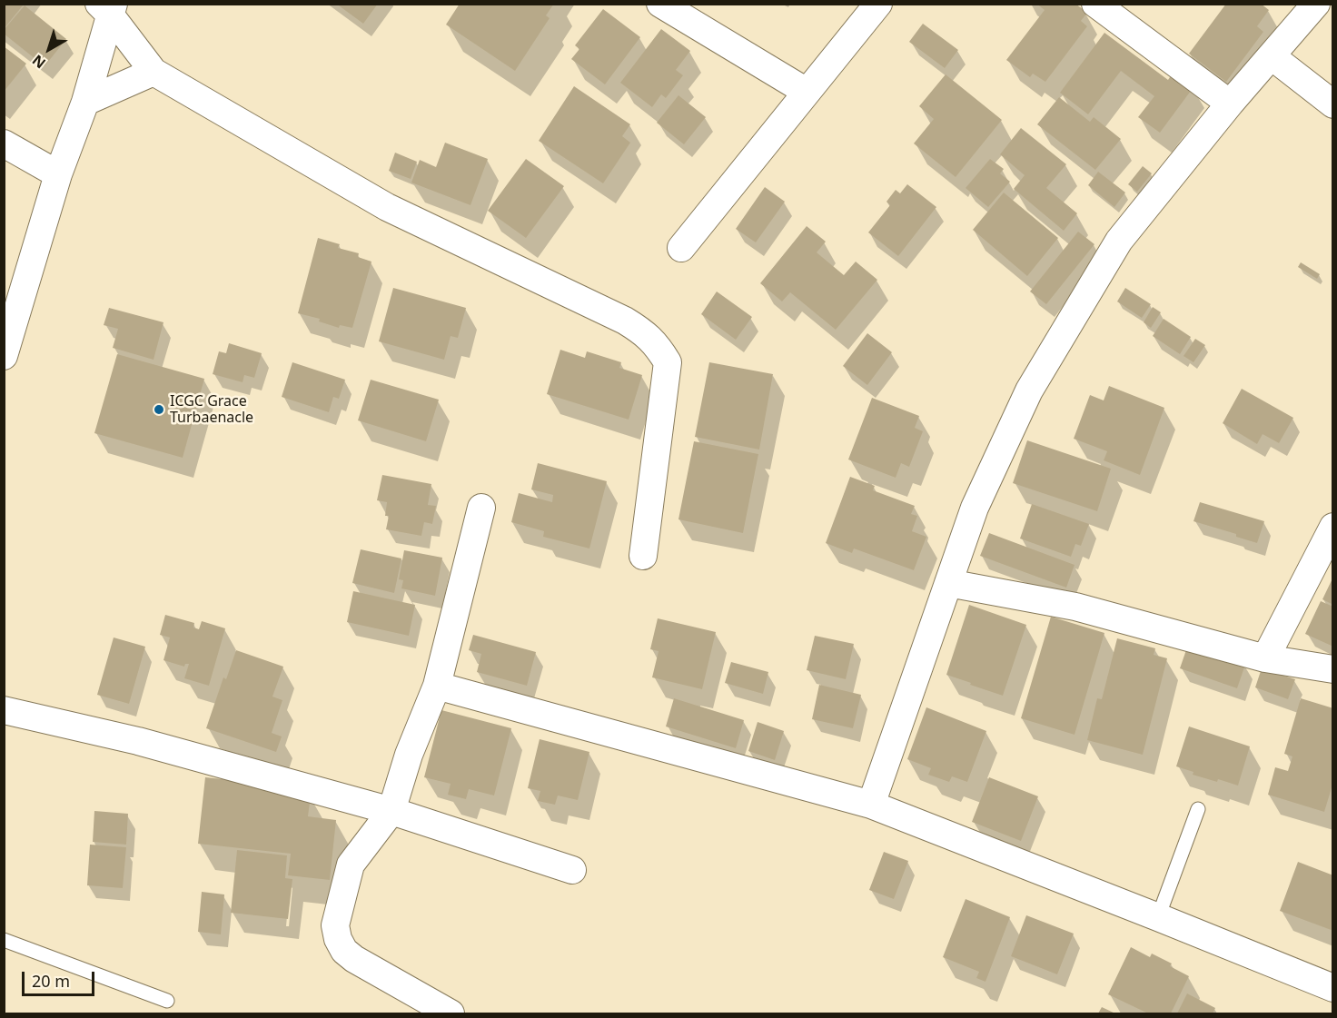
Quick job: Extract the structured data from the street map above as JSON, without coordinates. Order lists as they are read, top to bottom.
{
  "places": ["ICGC Grace Turbaenacle"],
  "scale_bar": "20 m",
  "north": "bottom left"
}
